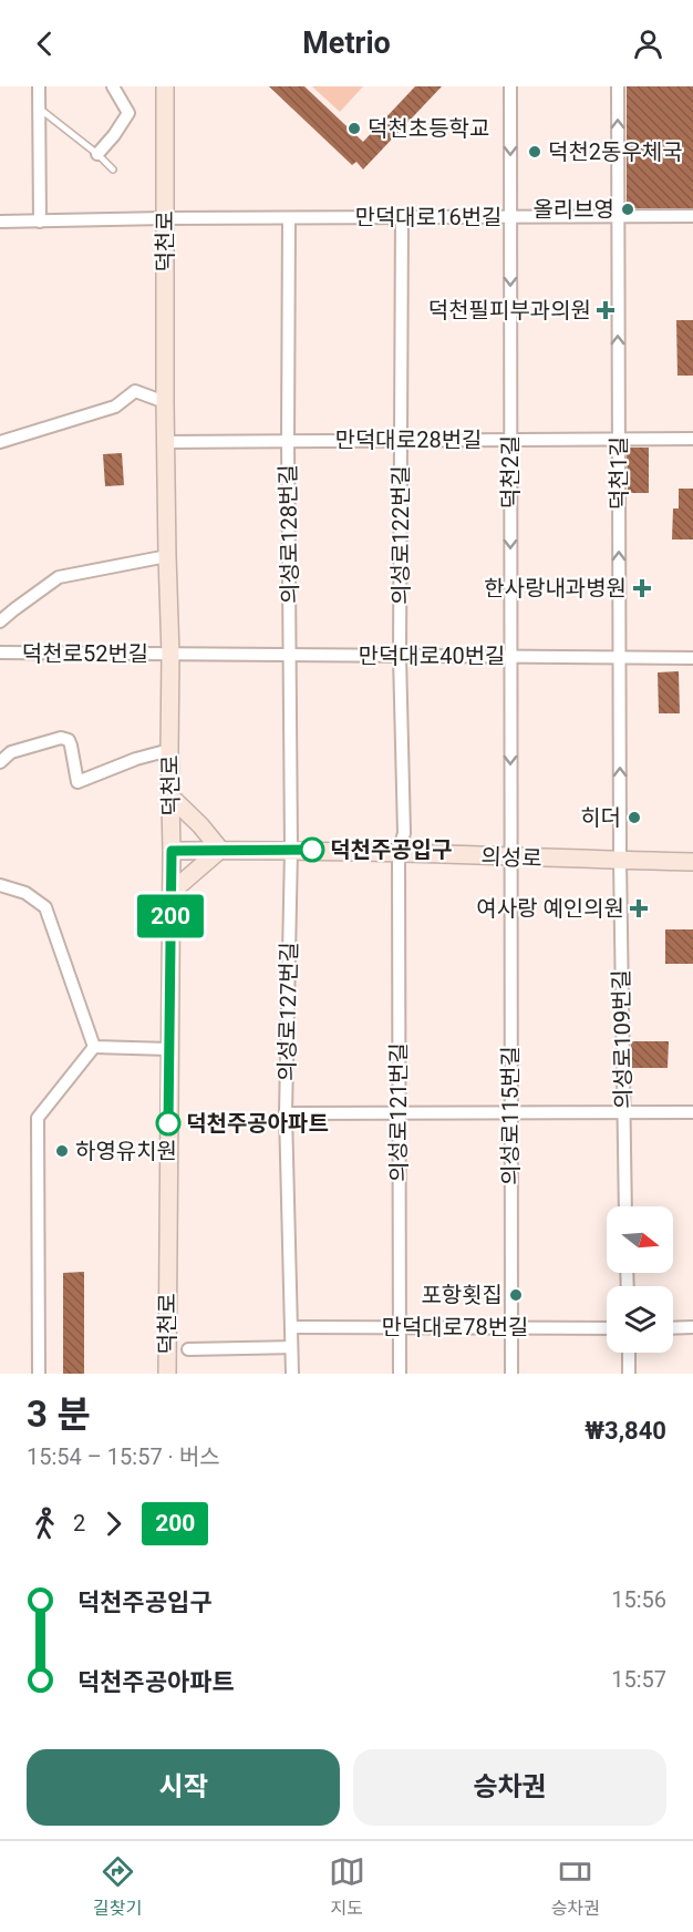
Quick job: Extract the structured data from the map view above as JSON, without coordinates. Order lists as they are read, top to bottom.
{
  "streets": {
    "main road": ["덕천로", "의성로"],
    "street": [
      "만덕대로16번길",
      "만덕대로28번길",
      "덕천2길",
      "덕천1길",
      "의성로128번길",
      "의성로122번길",
      "덕천로52번길",
      "만덕대로40번길",
      "의성로127번길",
      "의성로109번길",
      "의성로121번길",
      "의성로115번길",
      "만덕대로78번길"
    ]
  },
  "crossings": [
    ["만덕대로16번길", "덕천로"],
    ["만덕대로16번길", "덕천2길"],
    ["만덕대로16번길", "덕천1길"],
    ["만덕대로16번길", "의성로128번길"],
    ["만덕대로16번길", "의성로122번길"],
    ["덕천로", "만덕대로28번길"],
    ["덕천로", "덕천로52번길"],
    ["덕천로", "만덕대로40번길"],
    ["덕천로", "의성로"],
    ["만덕대로28번길", "덕천2길"],
    ["만덕대로28번길", "덕천1길"],
    ["만덕대로28번길", "의성로128번길"],
    ["만덕대로28번길", "의성로122번길"],
    ["덕천2길", "만덕대로40번길"],
    ["덕천2길", "의성로"],
    ["덕천2길", "의성로115번길"],
    ["덕천1길", "만덕대로40번길"],
    ["덕천1길", "의성로"],
    ["덕천1길", "의성로109번길"],
    ["의성로128번길", "만덕대로40번길"],
    ["의성로128번길", "의성로"],
    ["의성로128번길", "의성로127번길"],
    ["의성로122번길", "만덕대로40번길"],
    ["의성로122번길", "의성로"],
    ["의성로122번길", "의성로121번길"],
    ["덕천로52번길", "만덕대로40번길"],
    ["의성로", "의성로127번길"],
    ["의성로", "의성로109번길"],
    ["의성로", "의성로121번길"],
    ["의성로", "의성로115번길"],
    ["의성로127번길", "만덕대로78번길"],
    ["의성로121번길", "만덕대로78번길"],
    ["의성로115번길", "만덕대로78번길"]
  ],
  "one_way": ["덕천2길", "덕천1길"],
  "places": {
    "other": [
      "덕천초등학교",
      "덕천2동우체국",
      "올리브영",
      "히더",
      "덕천주공입구",
      "덕천주공아파트",
      "하영유치원",
      "포항횟집"
    ],
    "health": ["덕천필피부과의원", "한사랑내과병원", "여사랑 예인의원"]
  },
  "lines": ["bus line 200"],
  "north": "right",
  "page": {
    "header": "Metrio",
    "on_map": "200",
    "heading": ["3 분", "15:54 – 15:57 · 버스", "₩3,840"],
    "legs": ["2", "200"],
    "list": [
      {
        "name": "덕천주공입구",
        "value": "15:56"
      },
      {
        "name": "덕천주공아파트",
        "value": "15:57"
      }
    ],
    "buttons": ["시작", "승차권"],
    "tabs": ["길찾기", "지도", "승차권"]
  }
}
